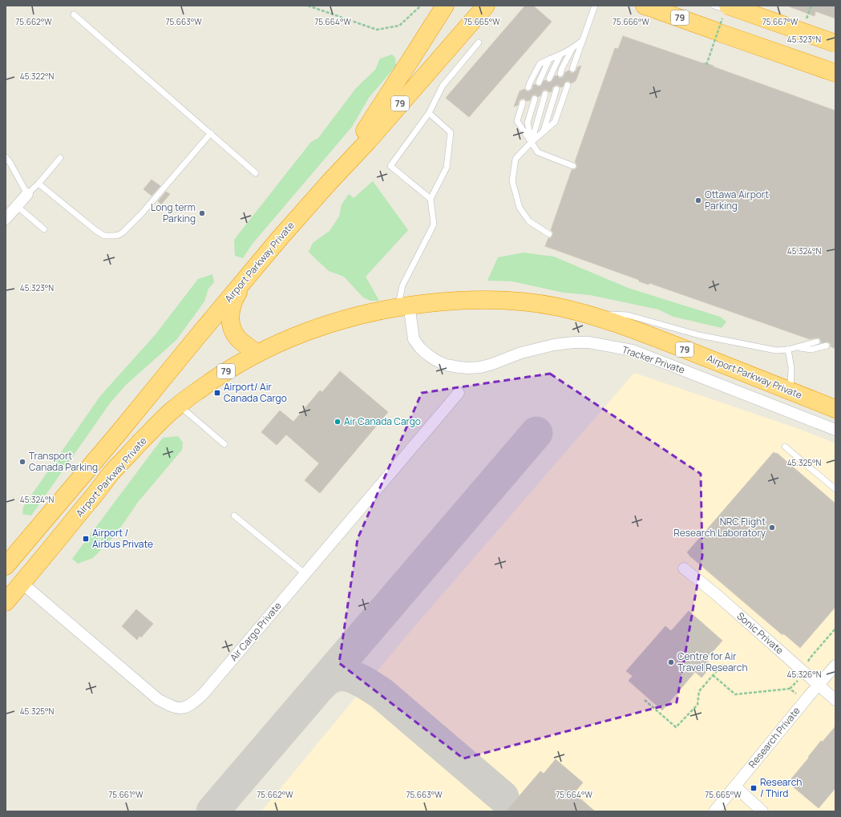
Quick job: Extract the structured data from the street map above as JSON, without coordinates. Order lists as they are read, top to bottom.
{
  "streets": {
    "highway": ["79", "Airport Parkway Private"],
    "street": [
      "Tracker Private",
      "Air Cargo Private",
      "Sonic Private",
      "Research Private"
    ]
  },
  "crossings": [
    ["Airport Parkway Private", "Tracker Private"],
    ["Airport Parkway Private", "Air Cargo Private"],
    ["Sonic Private", "Research Private"]
  ],
  "places": {
    "other": [
      "Ottawa Airport Parking",
      "Long term Parking",
      "Air Canada Cargo",
      "Transport Canada Parking",
      "NRC Flight Research Laboratory",
      "Centre for Air Travel Research"
    ],
    "transit": ["Airport/ Air Canada Cargo", "Airport / Airbus Private", "Research / Third"]
  },
  "coordinates": [
    "75.662°W",
    "75.663°W",
    "75.664°W",
    "75.665°W",
    "75.666°W",
    "75.667°W",
    "45.323°N",
    "45.322°N",
    "45.324°N",
    "45.325°N",
    "45.326°N",
    "75.661°W"
  ]
}
